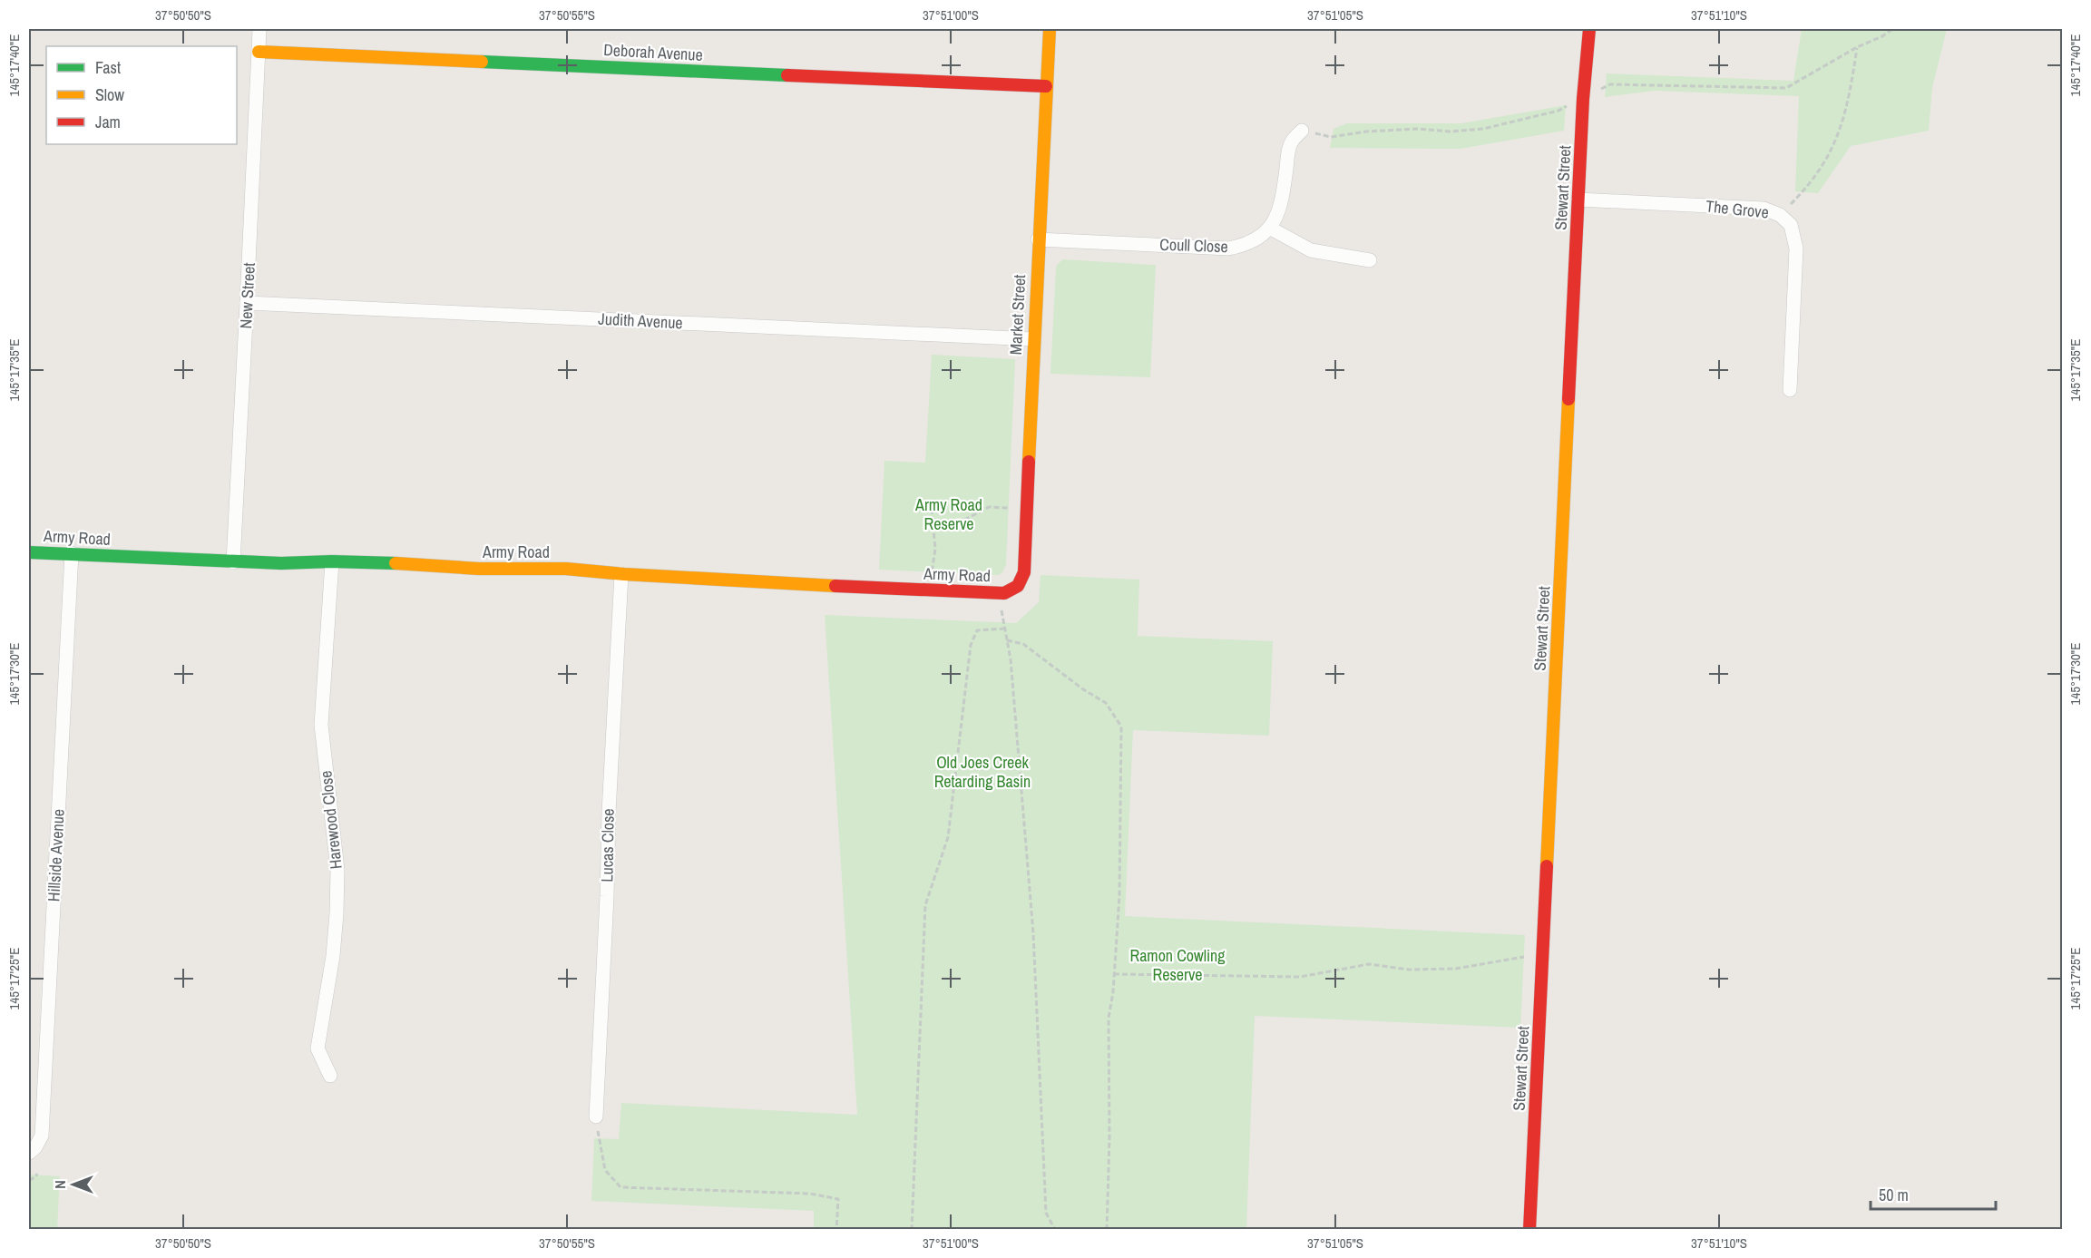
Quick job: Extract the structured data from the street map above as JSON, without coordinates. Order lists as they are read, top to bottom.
{
  "streets": {
    "street": [
      "Deborah Avenue",
      "Stewart Street",
      "The Grove",
      "Coull Close",
      "New Street",
      "Market Street",
      "Judith Avenue",
      "Army Road",
      "Harewood Close",
      "Lucas Close",
      "Hillside Avenue"
    ]
  },
  "crossings": [
    ["Deborah Avenue", "New Street"],
    ["Deborah Avenue", "Market Street"],
    ["Stewart Street", "The Grove"],
    ["Coull Close", "Market Street"],
    ["New Street", "Judith Avenue"],
    ["New Street", "Army Road"],
    ["Market Street", "Judith Avenue"],
    ["Market Street", "Army Road"],
    ["Army Road", "Harewood Close"],
    ["Army Road", "Lucas Close"],
    ["Army Road", "Hillside Avenue"]
  ],
  "parks": ["Army Road Reserve", "Old Joes Creek Retarding Basin", "Ramon Cowling Reserve"],
  "legend": ["Fast", "Slow", "Jam"],
  "scale_bar": "50 m",
  "north": "left",
  "coordinates": [
    "37°50'50\"S",
    "37°50'55\"S",
    "37°51'00\"S",
    "37°51'05\"S",
    "37°51'10\"S",
    "145°17'40\"E",
    "145°17'35\"E",
    "145°17'30\"E",
    "145°17'25\"E"
  ]
}
